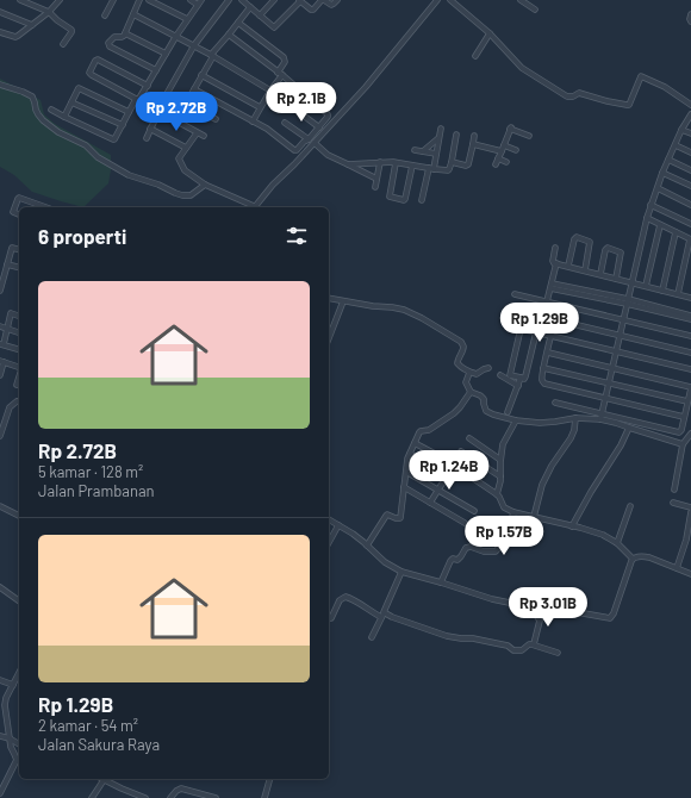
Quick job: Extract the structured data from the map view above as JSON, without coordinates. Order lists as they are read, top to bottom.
{
  "page": {
    "price": [
      "Rp 2.1B",
      "Rp 2.72B",
      "Rp 1.29B",
      "Rp 1.24B",
      "Rp 1.57B",
      "Rp 3.01B"
    ],
    "heading": "6 properti",
    "list": [
      {
        "name": "Rp 2.72B",
        "note": "5 kamar · 128 m² · Jalan Prambanan"
      },
      {
        "name": "Rp 1.29B",
        "note": "2 kamar · 54 m² · Jalan Sakura Raya"
      }
    ]
  }
}
